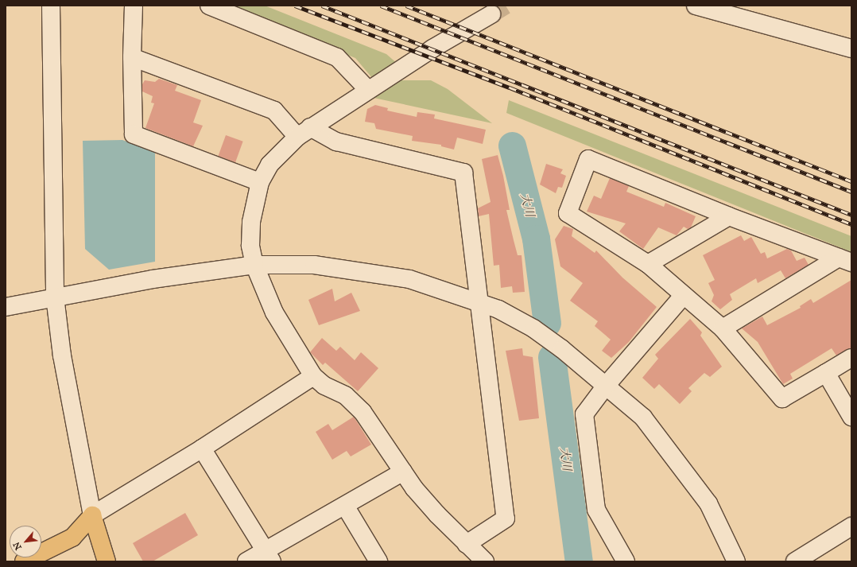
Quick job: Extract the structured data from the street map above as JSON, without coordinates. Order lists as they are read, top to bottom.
{
  "water": ["大川"],
  "north": "bottom left"
}
